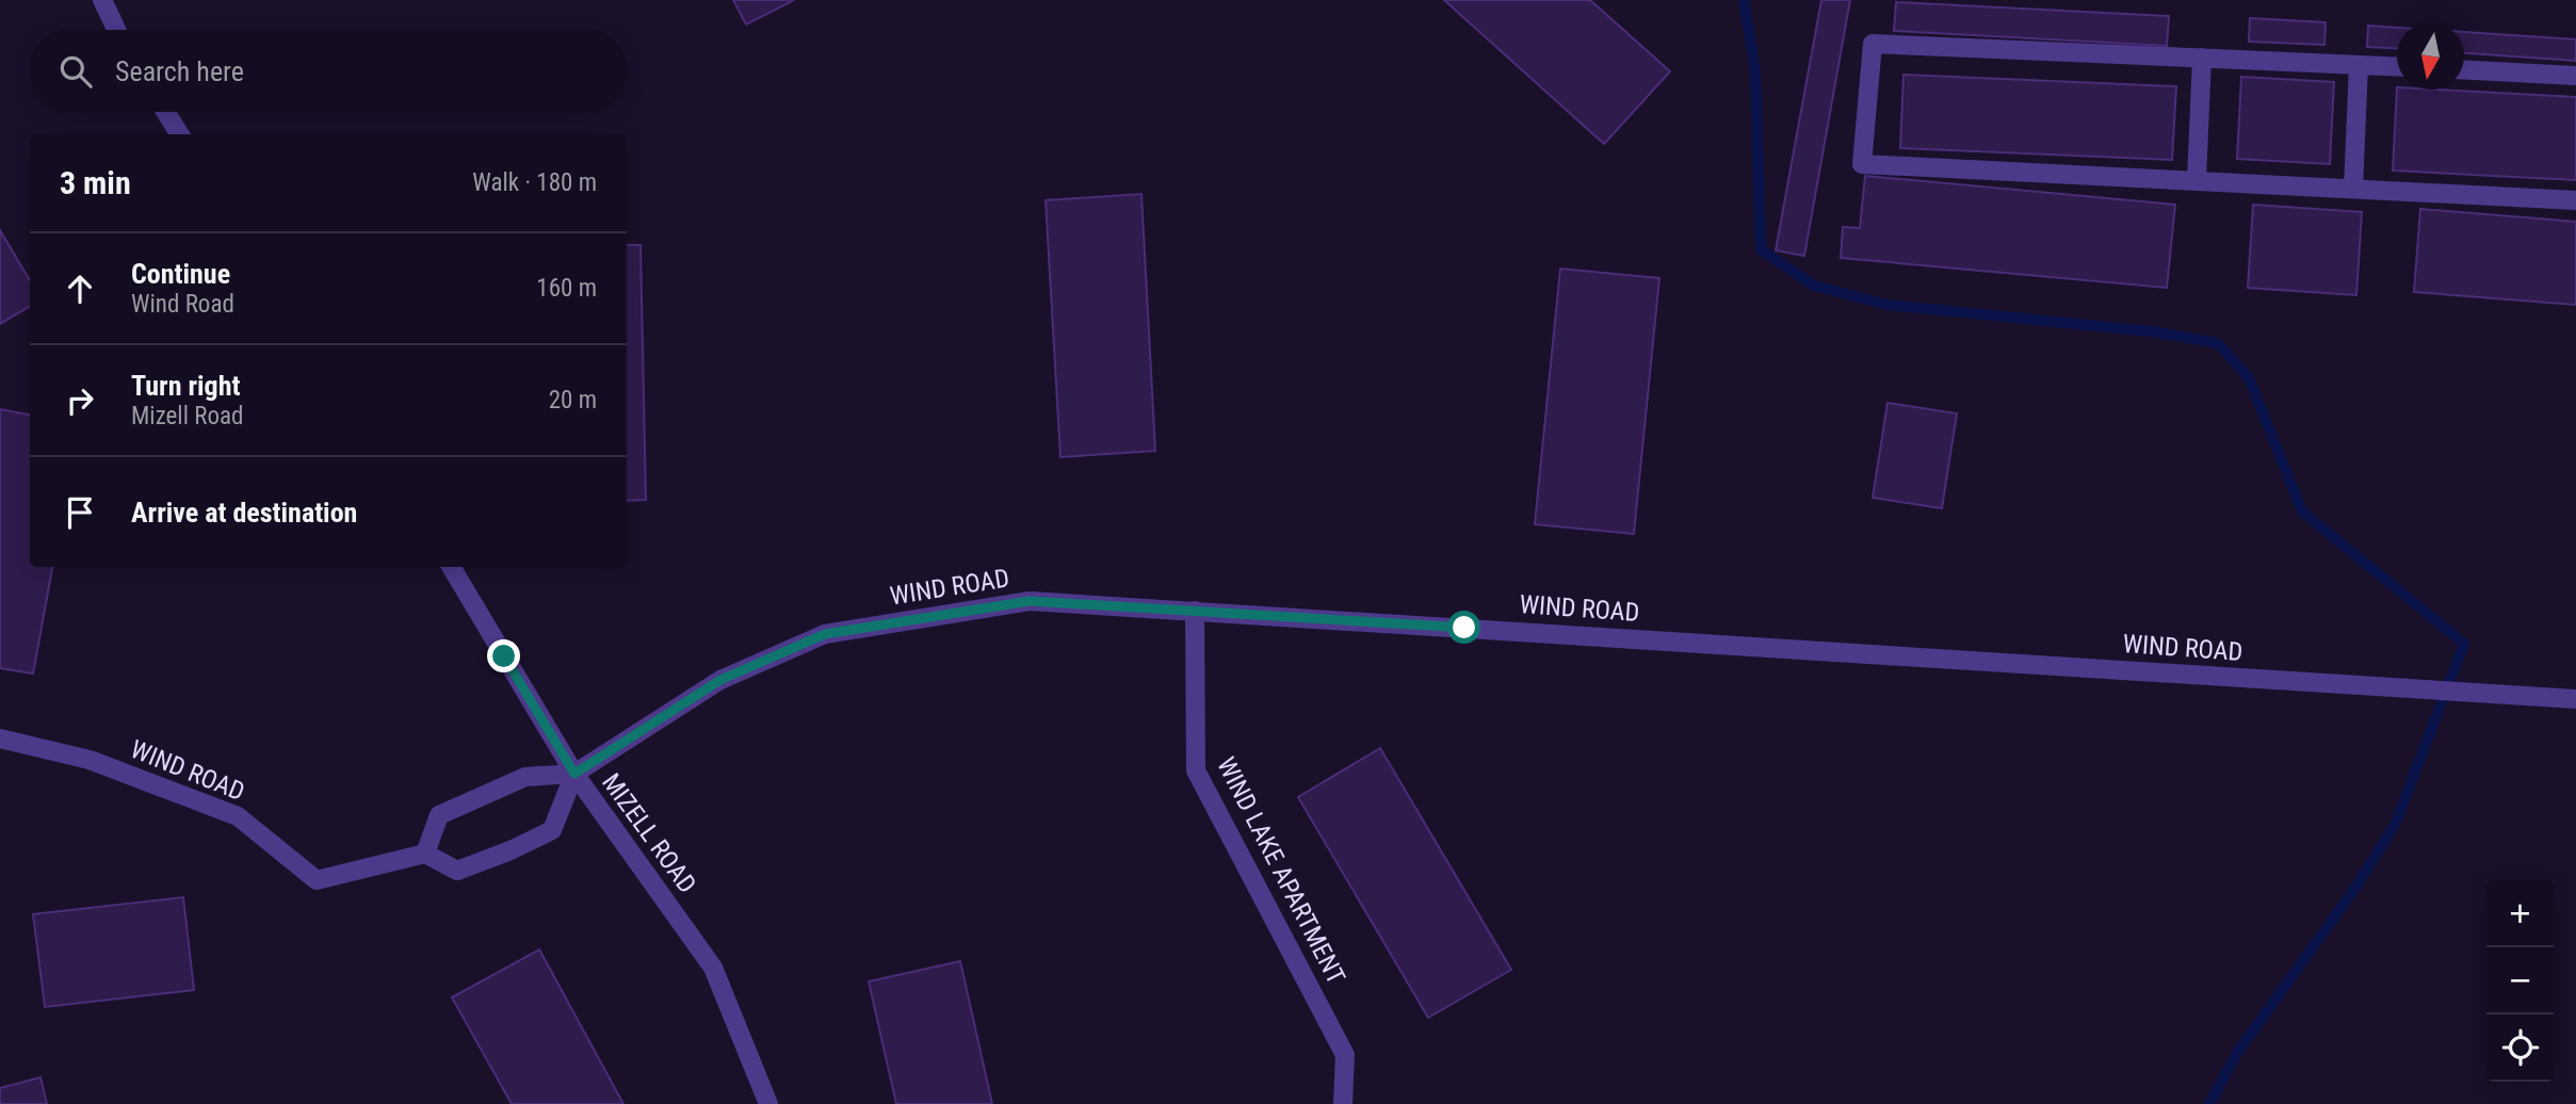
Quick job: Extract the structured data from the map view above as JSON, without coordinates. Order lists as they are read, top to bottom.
{
  "streets": {
    "street": ["WIND ROAD", "MIZELL ROAD", "WIND LAKE APARTMENT"]
  },
  "crossings": [
    ["WIND ROAD", "MIZELL ROAD"],
    ["WIND ROAD", "WIND LAKE APARTMENT"]
  ],
  "north": "bottom",
  "page": {
    "search": "Search here",
    "heading": ["3 min", "Walk · 180 m"],
    "list": [
      ["Continue", "Wind Road", "160 m"],
      ["Turn right", "Mizell Road", "20 m"],
      "Arrive at destination"
    ],
    "map_buttons": ["+", "−"]
  }
}
